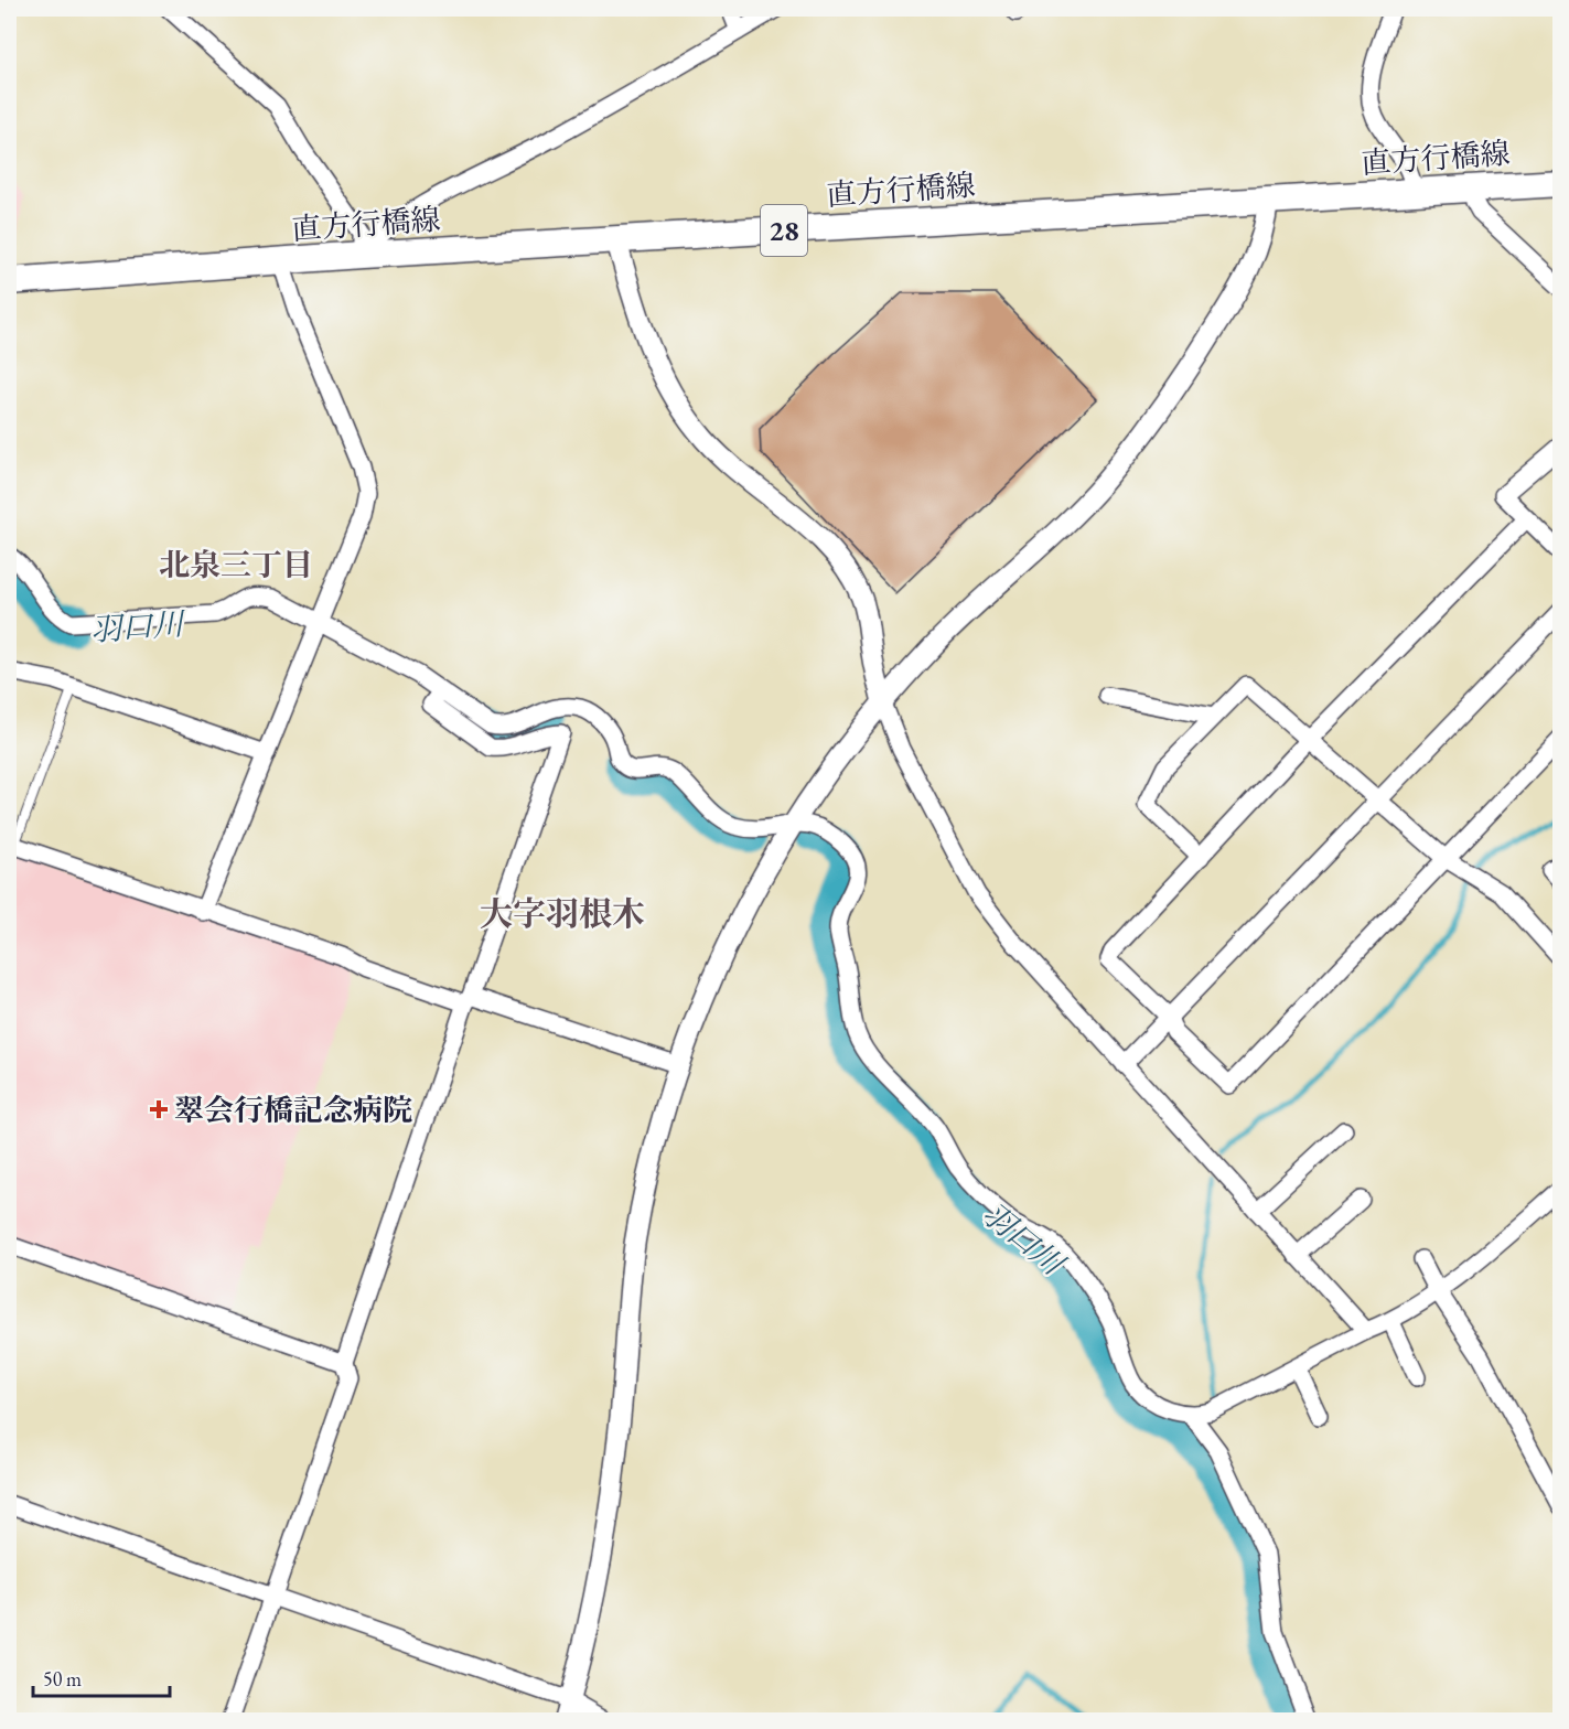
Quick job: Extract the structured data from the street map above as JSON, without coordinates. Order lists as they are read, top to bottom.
{
  "streets": {
    "main road": ["直方行橋線", "28"]
  },
  "districts": ["北泉三丁目", "大字羽根木"],
  "water": ["羽口川"],
  "places": {
    "health": ["翠会行橋記念病院"]
  },
  "scale_bar": "50 m"
}
